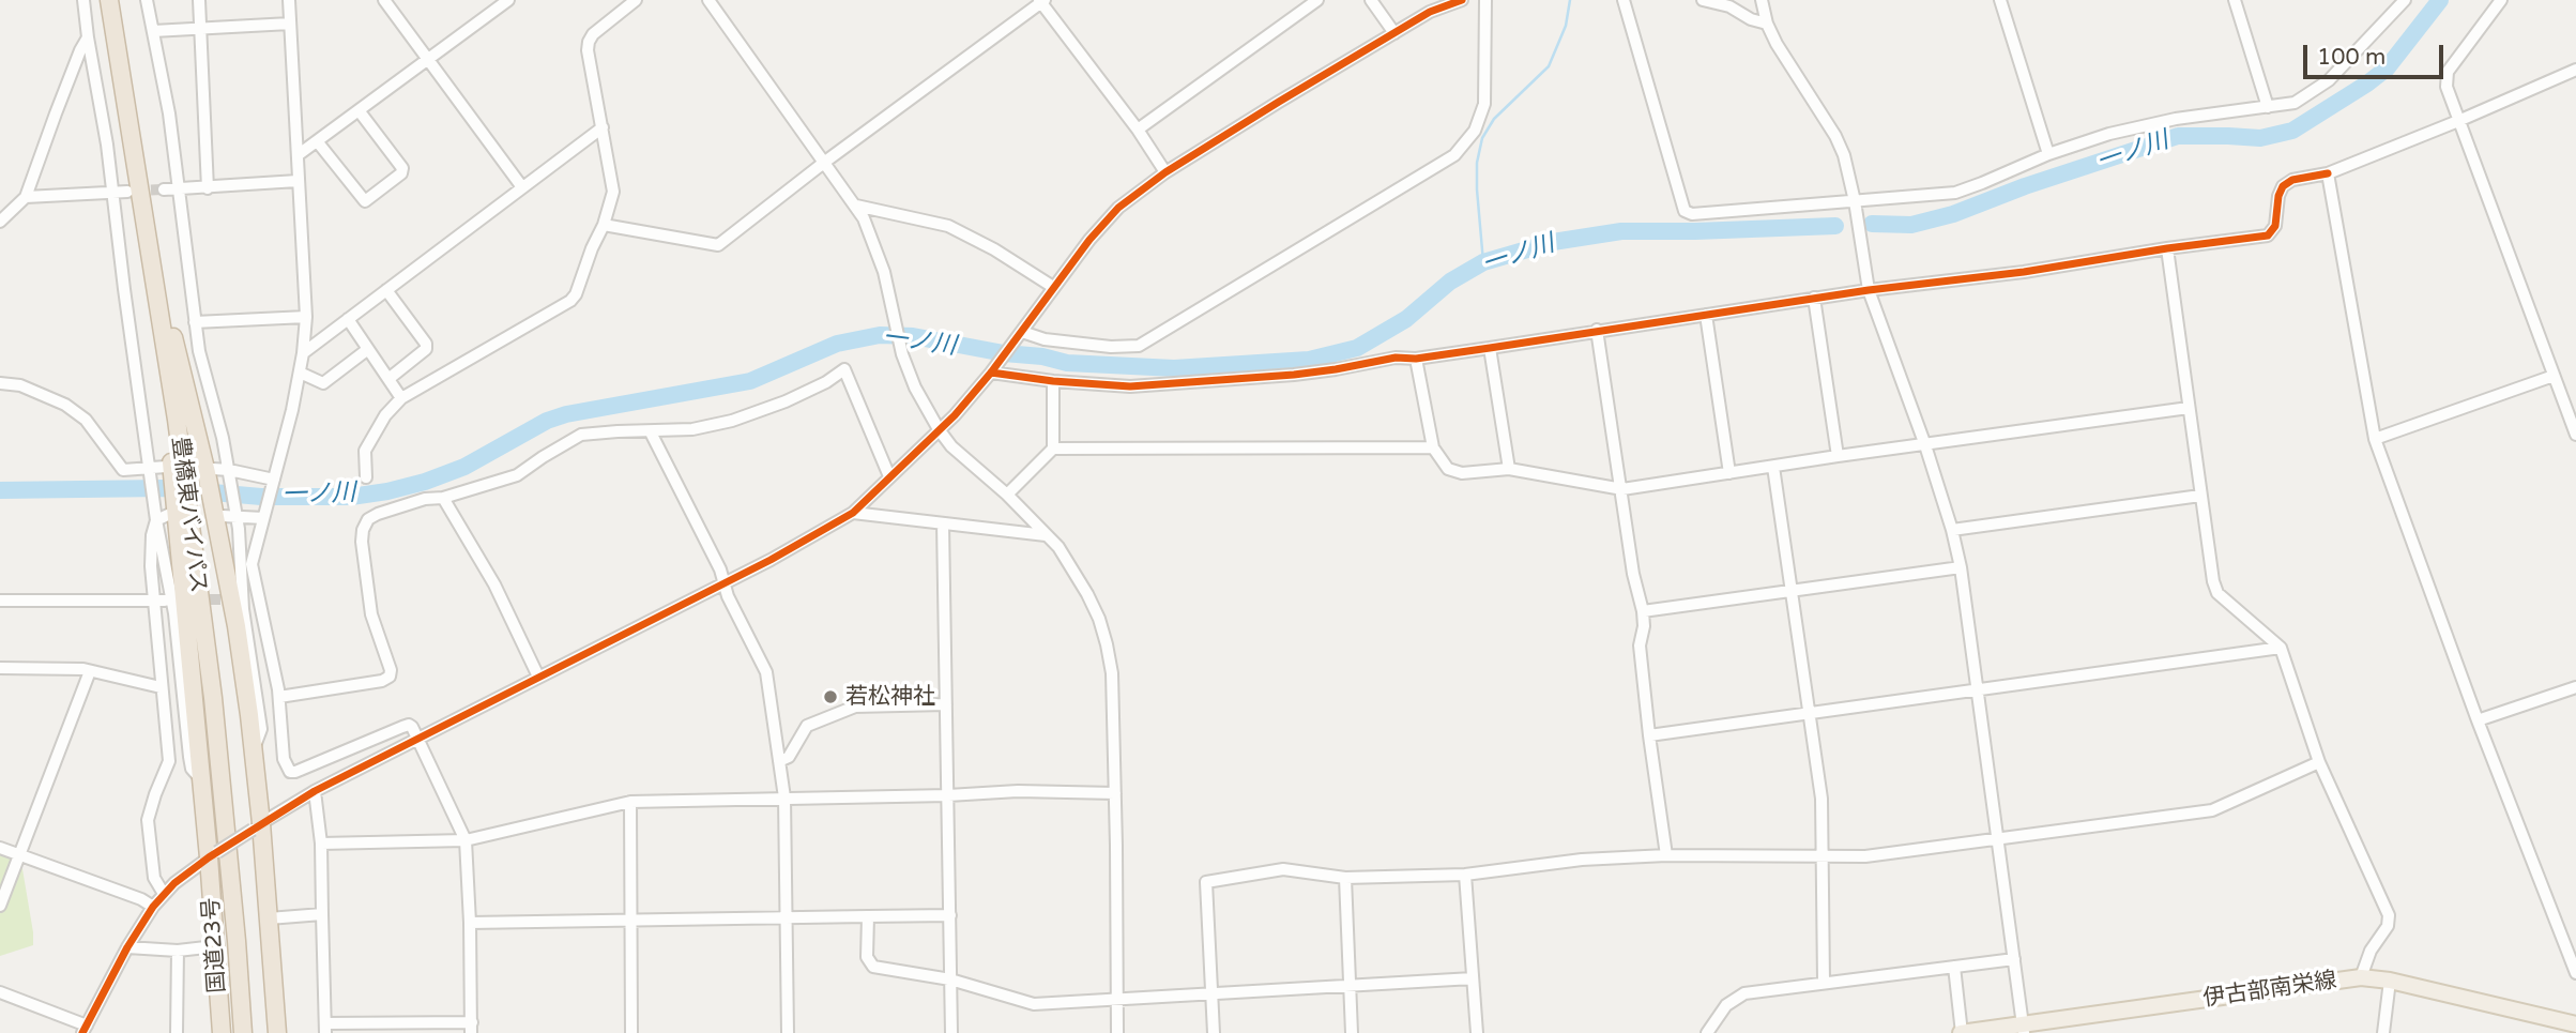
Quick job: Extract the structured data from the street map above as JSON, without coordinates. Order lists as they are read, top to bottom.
{
  "streets": {
    "highway": ["豊橋東バイパス", "国道23号"],
    "main road": ["伊古部南栄線"]
  },
  "crossings": [
    ["豊橋東バイパス", "国道23号"]
  ],
  "water": ["一ノ川"],
  "places": ["若松神社"],
  "scale_bar": "100 m"
}
